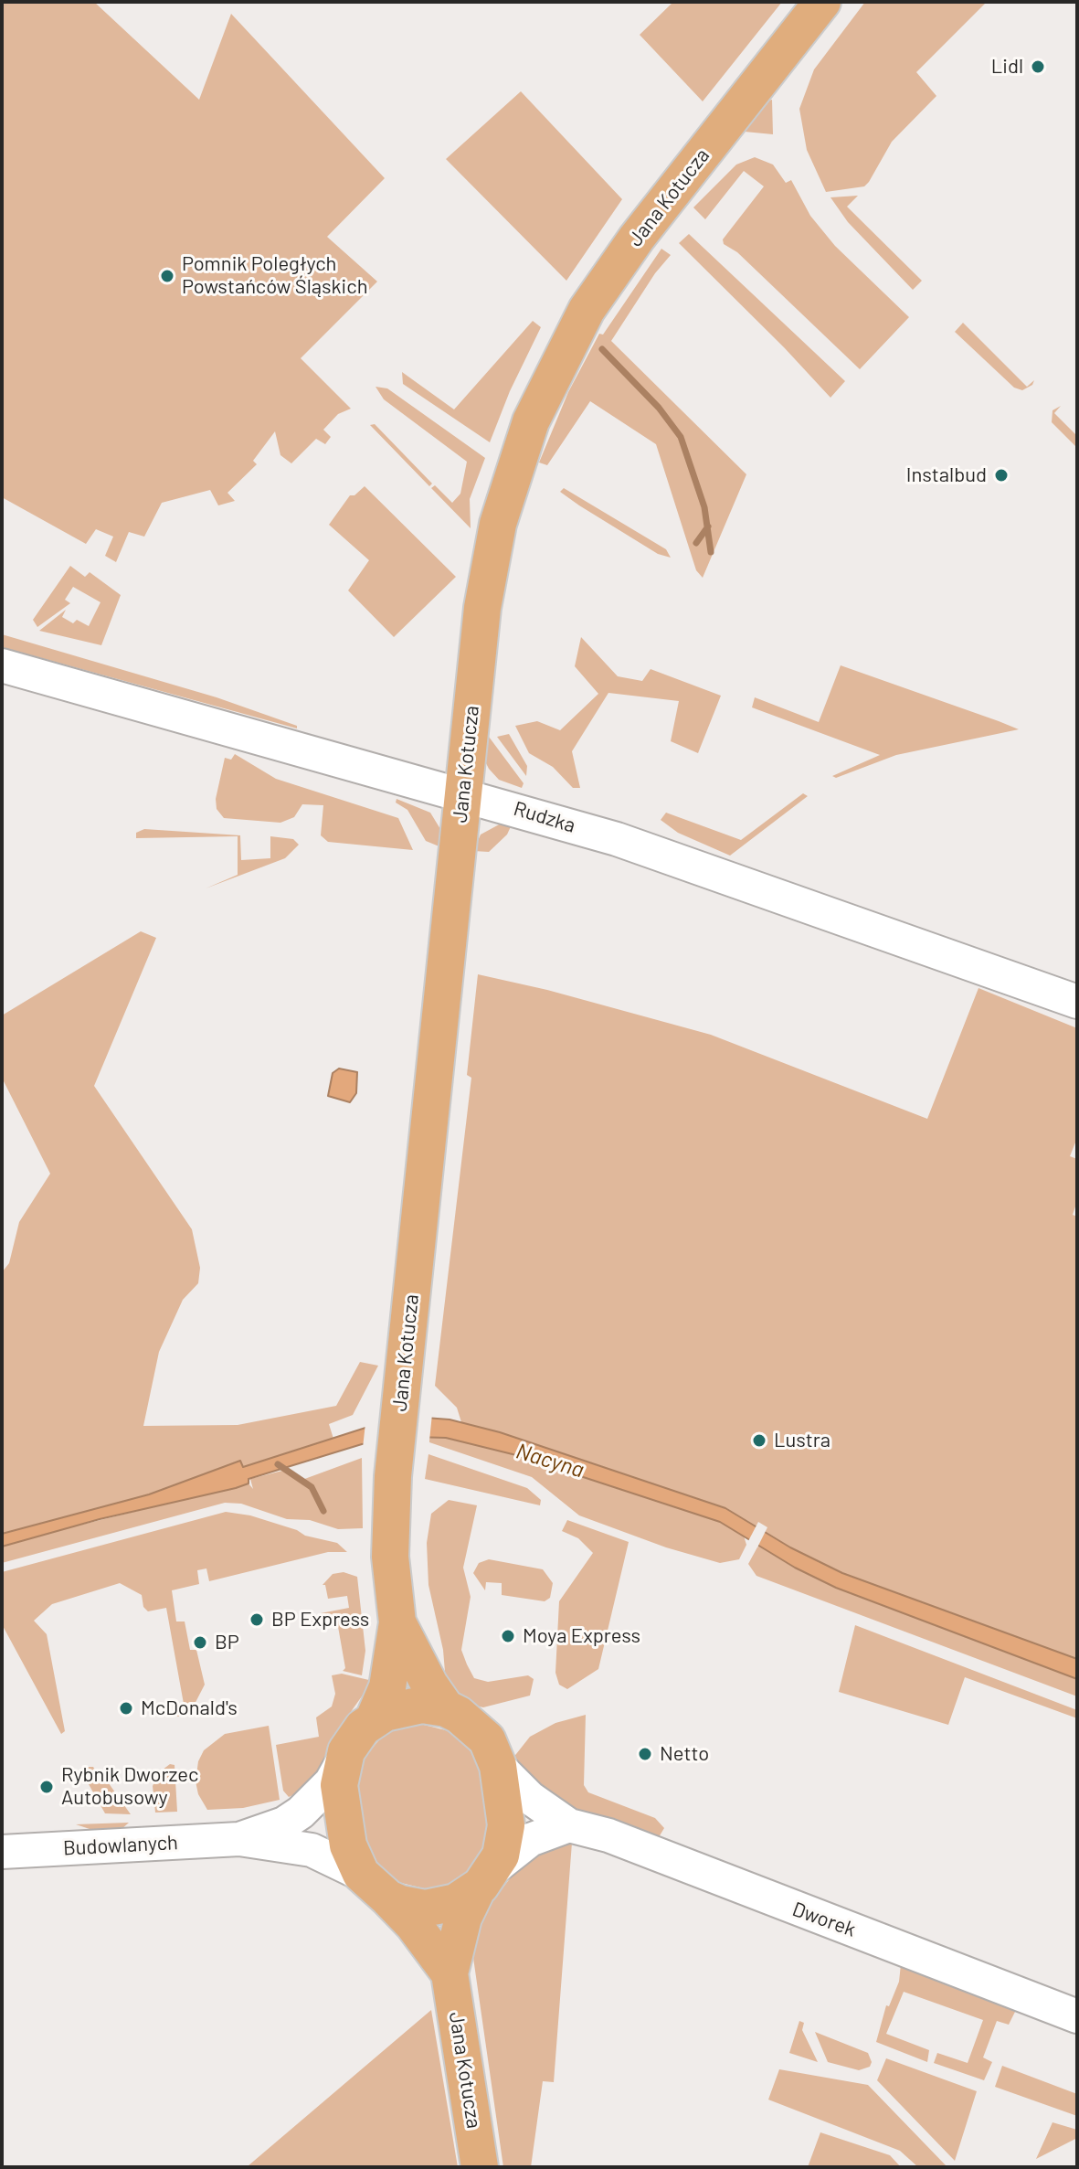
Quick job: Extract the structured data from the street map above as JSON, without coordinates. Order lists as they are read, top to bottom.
{
  "streets": {
    "main road": ["Jana Kotucza"],
    "street": ["Rudzka", "Budowlanych", "Dworek"]
  },
  "crossings": [
    ["Jana Kotucza", "Rudzka"],
    ["Jana Kotucza", "Budowlanych"],
    ["Jana Kotucza", "Dworek"],
    ["Budowlanych", "Dworek"]
  ],
  "water": ["Nacyna"],
  "places": [
    "Lidl",
    "Pomnik Poległych Powstańców Śląskich",
    "Instalbud",
    "Lustra",
    "BP Express",
    "Moya Express",
    "BP",
    "McDonald's",
    "Netto",
    "Rybnik Dworzec Autobusowy"
  ]
}
